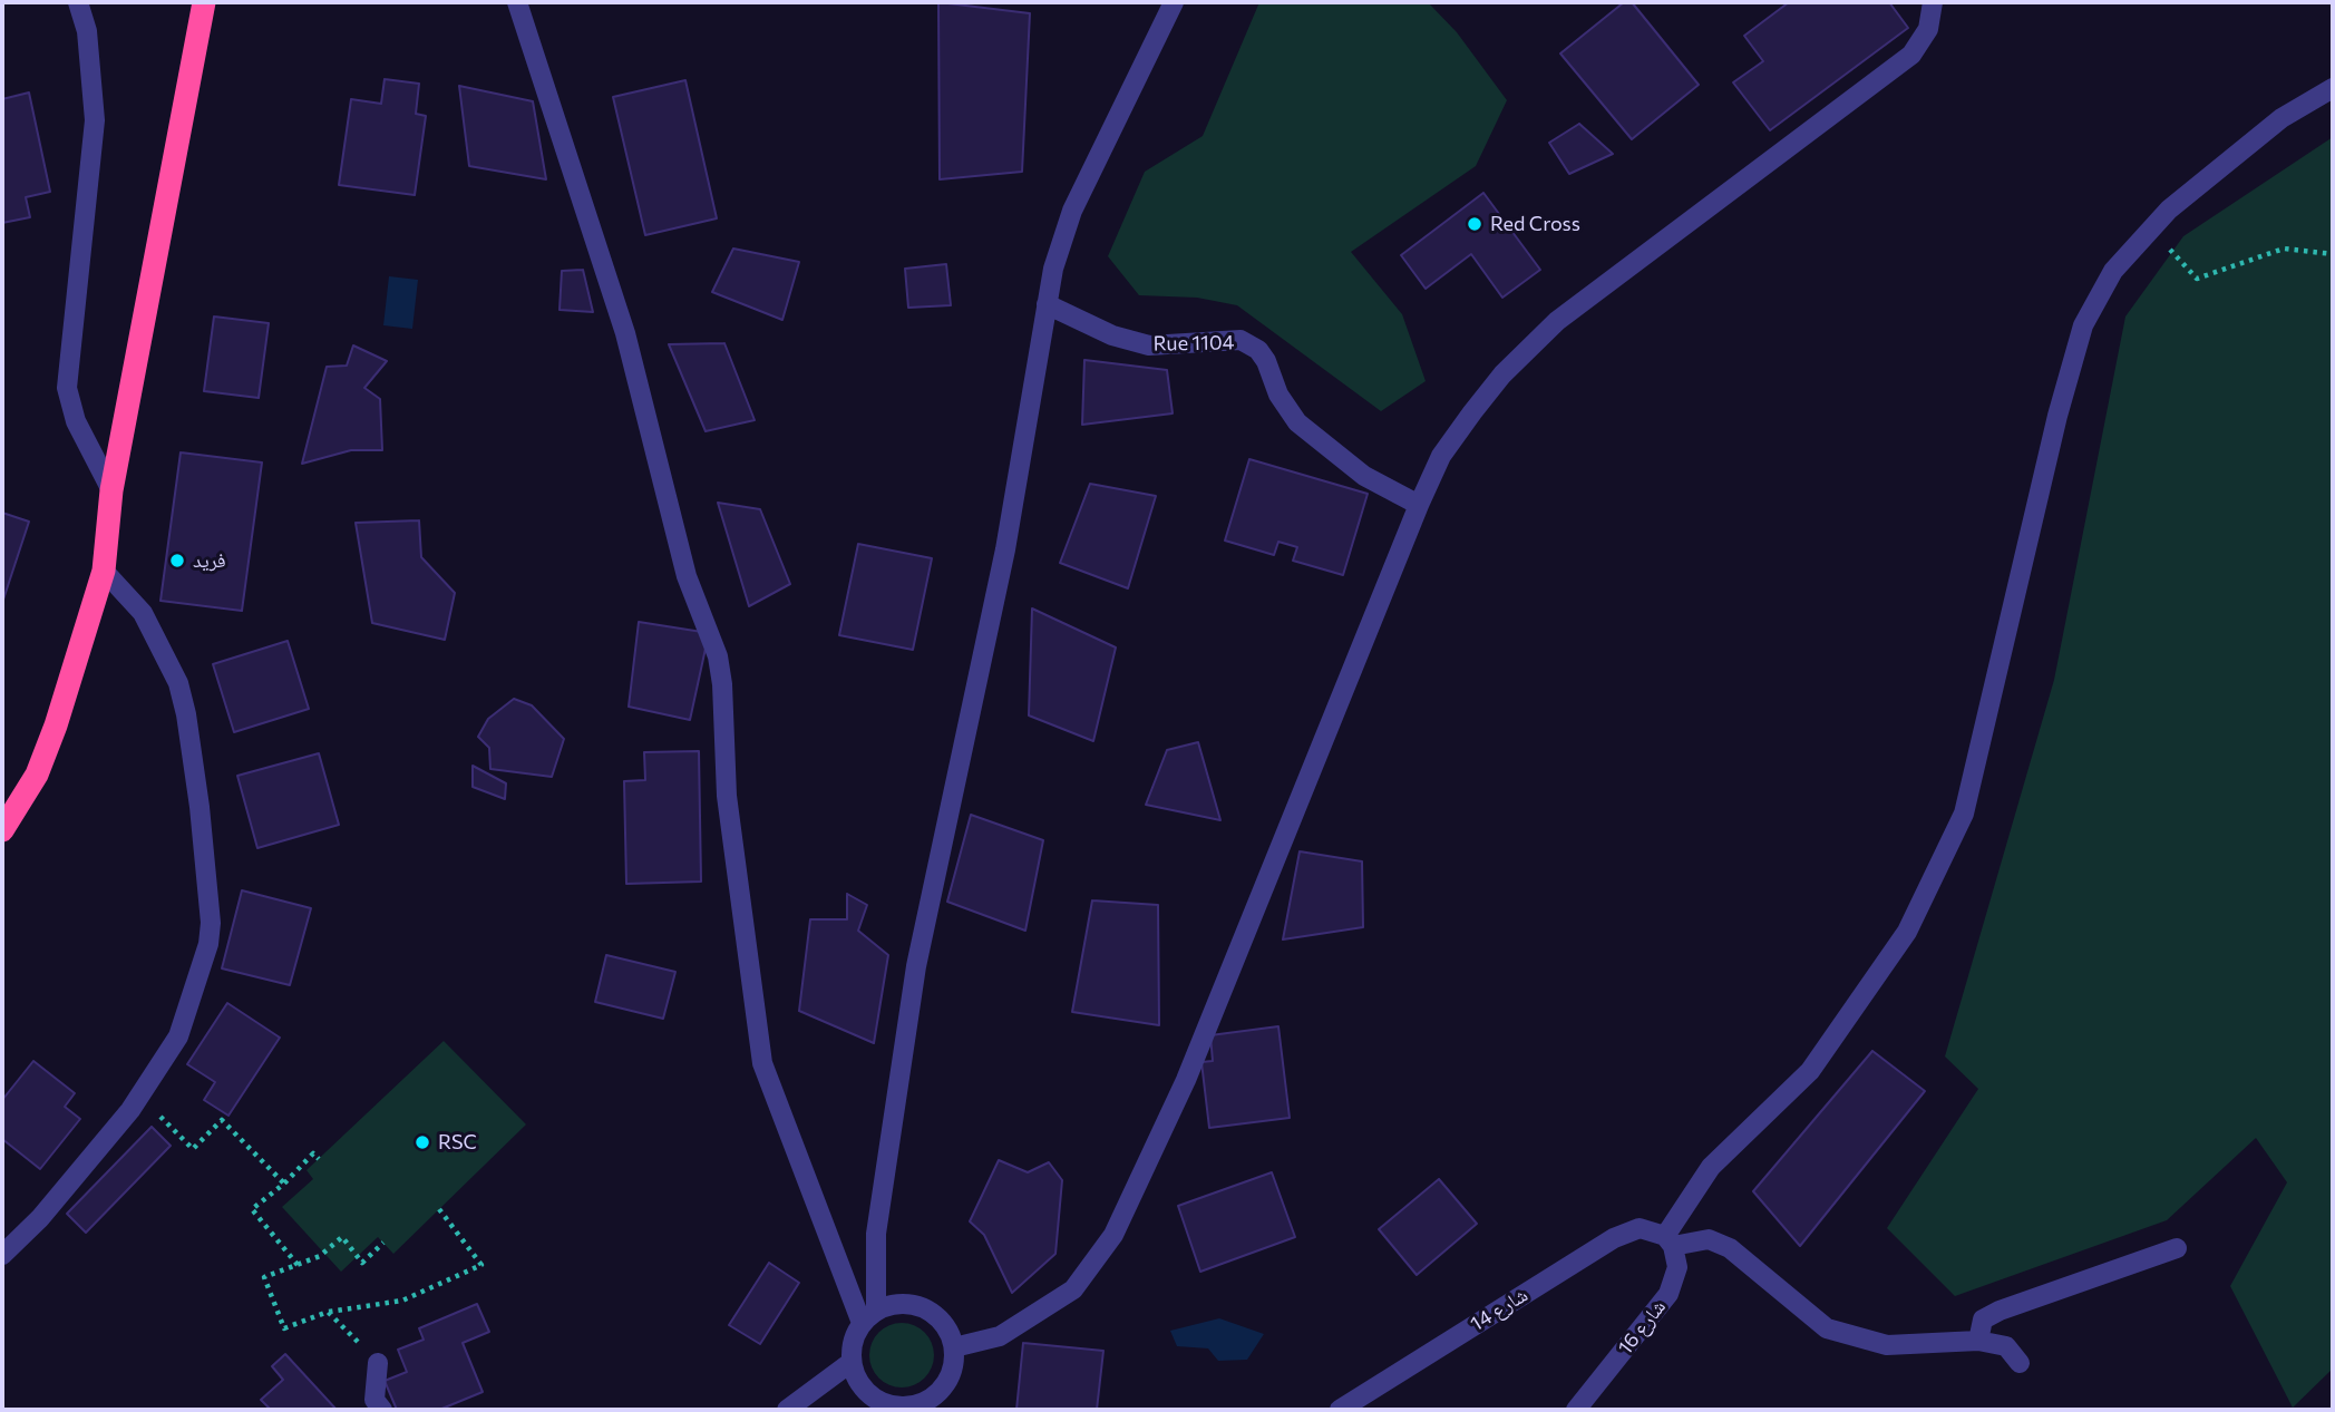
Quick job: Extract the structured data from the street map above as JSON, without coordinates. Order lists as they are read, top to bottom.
{
  "streets": {
    "street": ["Rue 1104", "شارع 14", "شارع 16"]
  },
  "crossings": [
    ["شارع 14", "شارع 16"]
  ],
  "places": ["Red Cross", "فريد", "RSC"]
}
